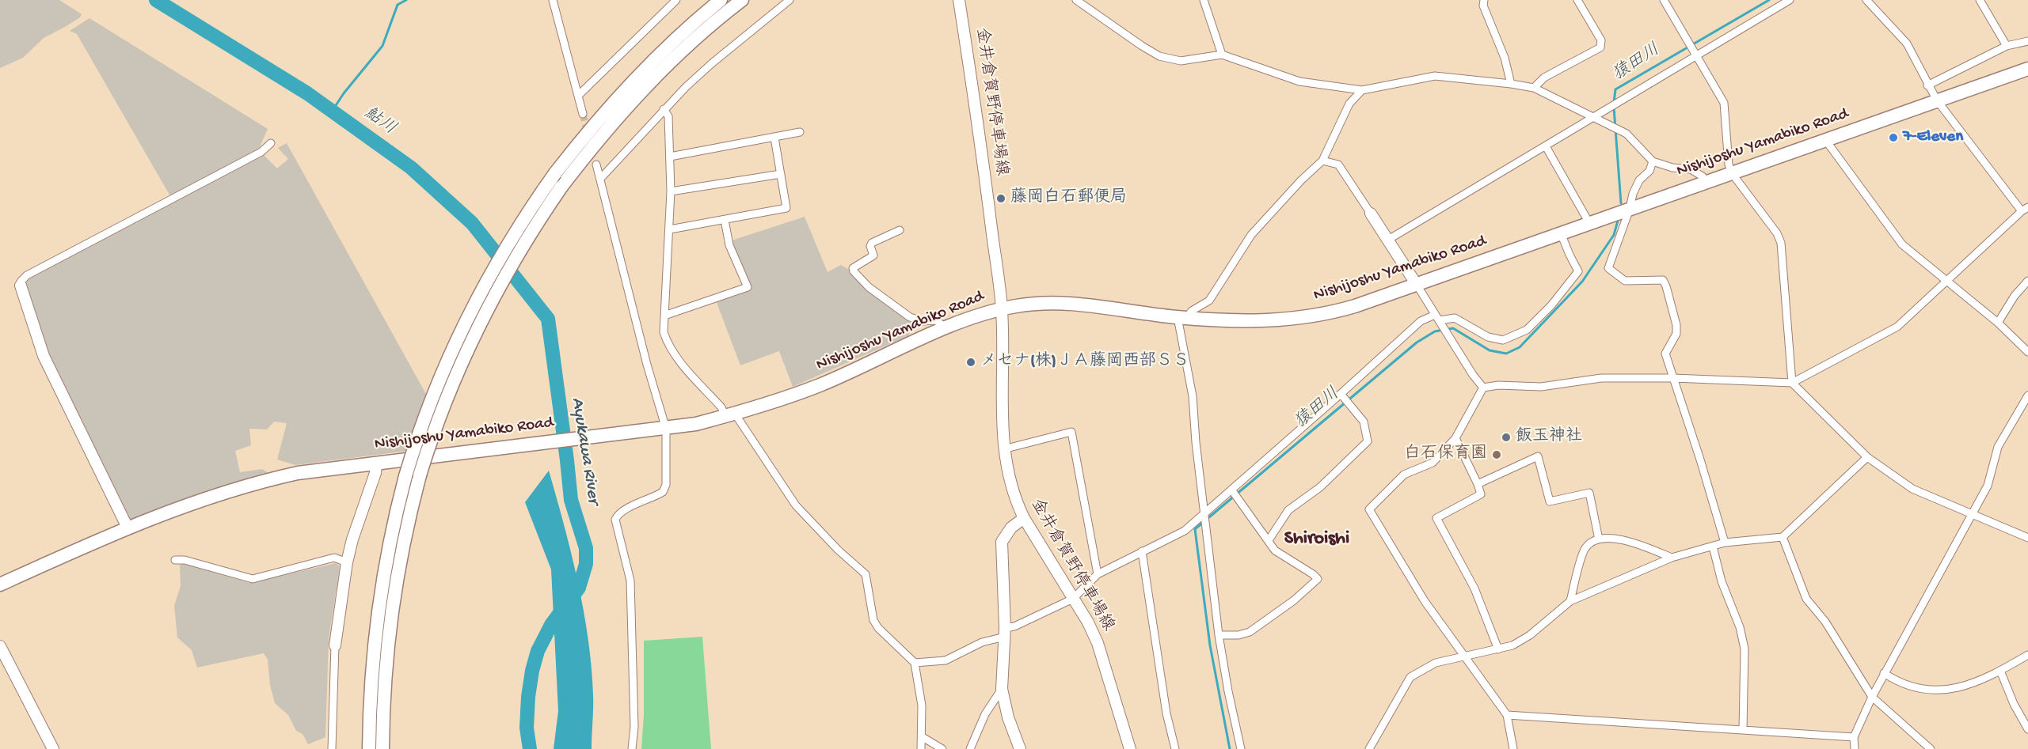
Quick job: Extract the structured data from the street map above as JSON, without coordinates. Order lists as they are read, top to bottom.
{
  "streets": {
    "highway": ["Nishijoshu Yamabiko Road"],
    "street": ["金井倉賀野停車場線"]
  },
  "crossings": [
    ["金井倉賀野停車場線", "Nishijoshu Yamabiko Road"]
  ],
  "districts": ["Shiroishi"],
  "water": ["猿田川", "鮎川", "Ayukawa River"],
  "places": [
    "7-Eleven",
    "藤岡白石郵便局",
    "メセナ(株)ＪＡ藤岡西部ＳＳ",
    "飯玉神社",
    "白石保育園"
  ]
}
